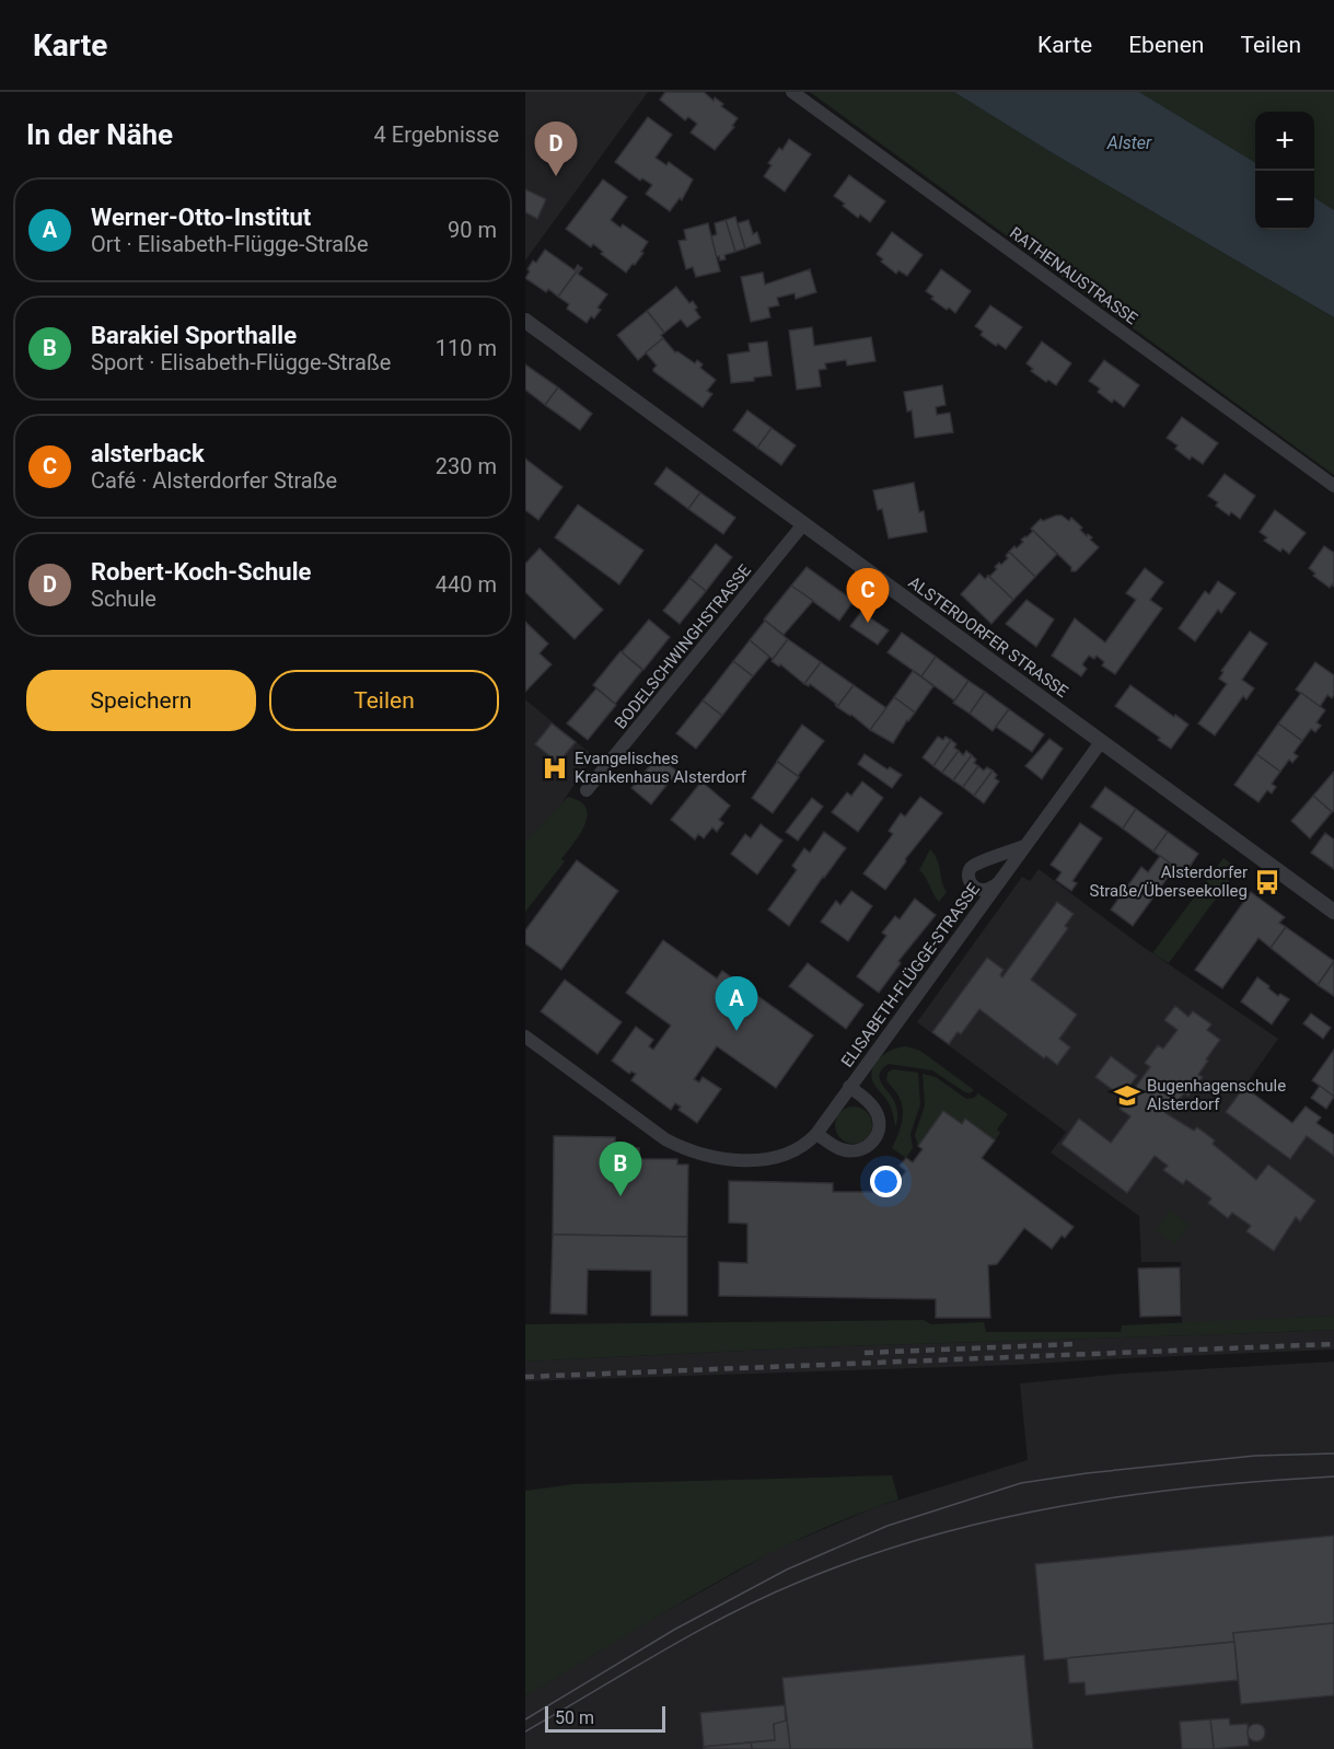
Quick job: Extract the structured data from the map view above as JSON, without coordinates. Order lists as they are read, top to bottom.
{
  "streets": {
    "street": [
      "RATHENAUSTRASSE",
      "ALSTERDORFER STRASSE",
      "BODELSCHWINGHSTRASSE",
      "ELISABETH-FLÜGGE-STRASSE"
    ]
  },
  "crossings": [
    ["ALSTERDORFER STRASSE", "BODELSCHWINGHSTRASSE"],
    ["ALSTERDORFER STRASSE", "ELISABETH-FLÜGGE-STRASSE"]
  ],
  "water": ["Alster"],
  "places": {
    "hospital": ["Evangelisches Krankenhaus Alsterdorf"],
    "bus stop": ["Alsterdorfer Straße/Überseekolleg"],
    "school or university": ["Bugenhagenschule Alsterdorf"]
  },
  "scale_bar": "50 m",
  "page": {
    "header": "Karte",
    "nav": ["Karte", "Ebenen", "Teilen"],
    "heading": ["In der Nähe", "4 Ergebnisse"],
    "map_buttons": ["+", "−"],
    "pins": [
      "D",
      "C",
      "A",
      "B"
    ],
    "list": [
      {
        "mark": "A",
        "name": "Werner-Otto-Institut",
        "note": "Ort · Elisabeth-Flügge-Straße",
        "value": "90 m"
      },
      {
        "mark": "B",
        "name": "Barakiel Sporthalle",
        "note": "Sport · Elisabeth-Flügge-Straße",
        "value": "110 m"
      },
      {
        "mark": "C",
        "name": "alsterback",
        "note": "Café · Alsterdorfer Straße",
        "value": "230 m"
      },
      {
        "mark": "D",
        "name": "Robert-Koch-Schule",
        "note": "Schule",
        "value": "440 m"
      }
    ],
    "buttons": ["Speichern", "Teilen"],
    "scale": "50 m"
  }
}
